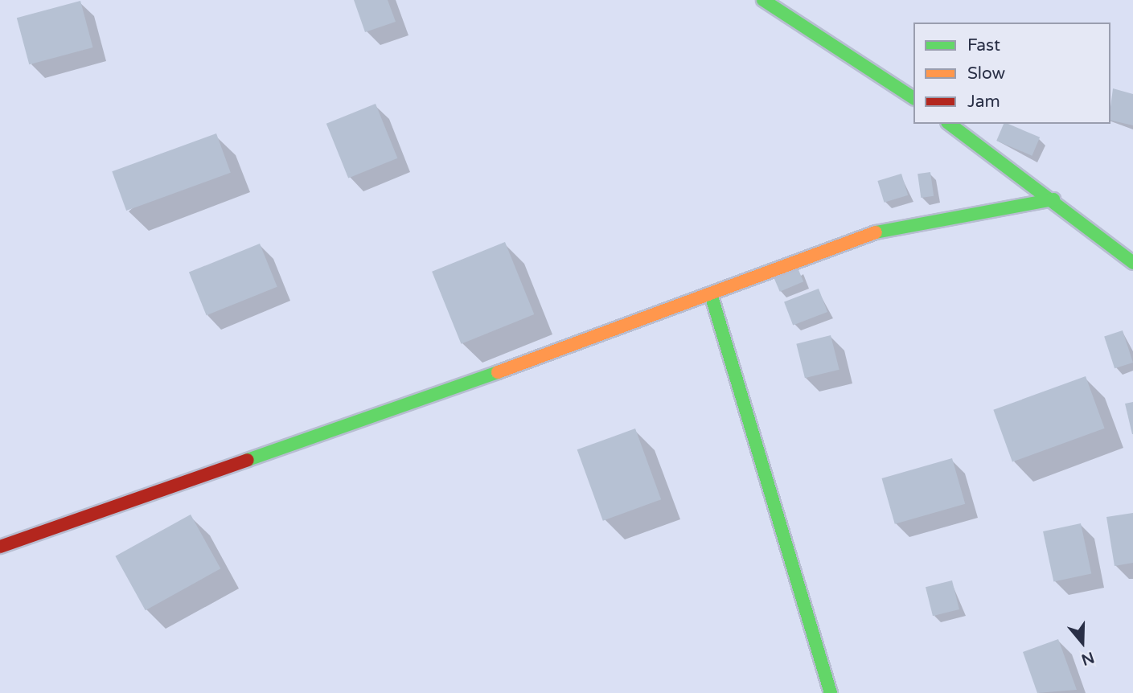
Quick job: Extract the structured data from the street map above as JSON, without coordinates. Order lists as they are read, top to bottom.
{
  "legend": ["Fast", "Slow", "Jam"],
  "north": "bottom"
}
